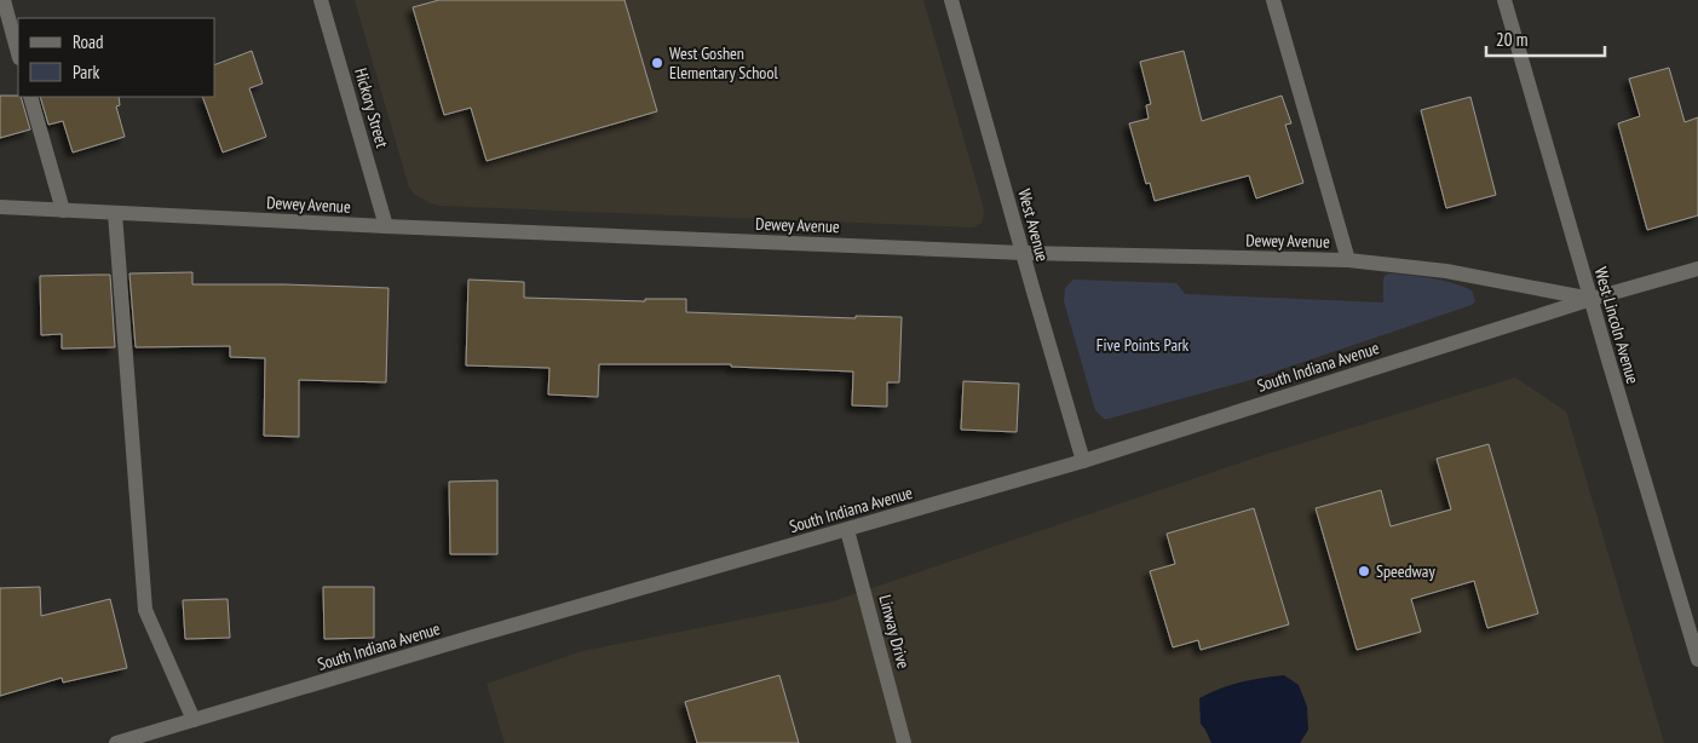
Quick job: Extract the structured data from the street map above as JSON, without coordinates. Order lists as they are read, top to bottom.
{
  "streets": {
    "street": [
      "Hickory Street",
      "Dewey Avenue",
      "West Avenue",
      "West Lincoln Avenue",
      "South Indiana Avenue",
      "Linway Drive"
    ]
  },
  "crossings": [
    ["Hickory Street", "Dewey Avenue"],
    ["Dewey Avenue", "West Avenue"],
    ["Dewey Avenue", "West Lincoln Avenue"],
    ["Dewey Avenue", "South Indiana Avenue"],
    ["West Avenue", "South Indiana Avenue"],
    ["West Lincoln Avenue", "South Indiana Avenue"],
    ["South Indiana Avenue", "Linway Drive"]
  ],
  "parks": ["Five Points Park"],
  "places": ["West Goshen Elementary School", "Speedway"],
  "legend": ["Road", "Park"],
  "scale_bar": "20 m"
}
